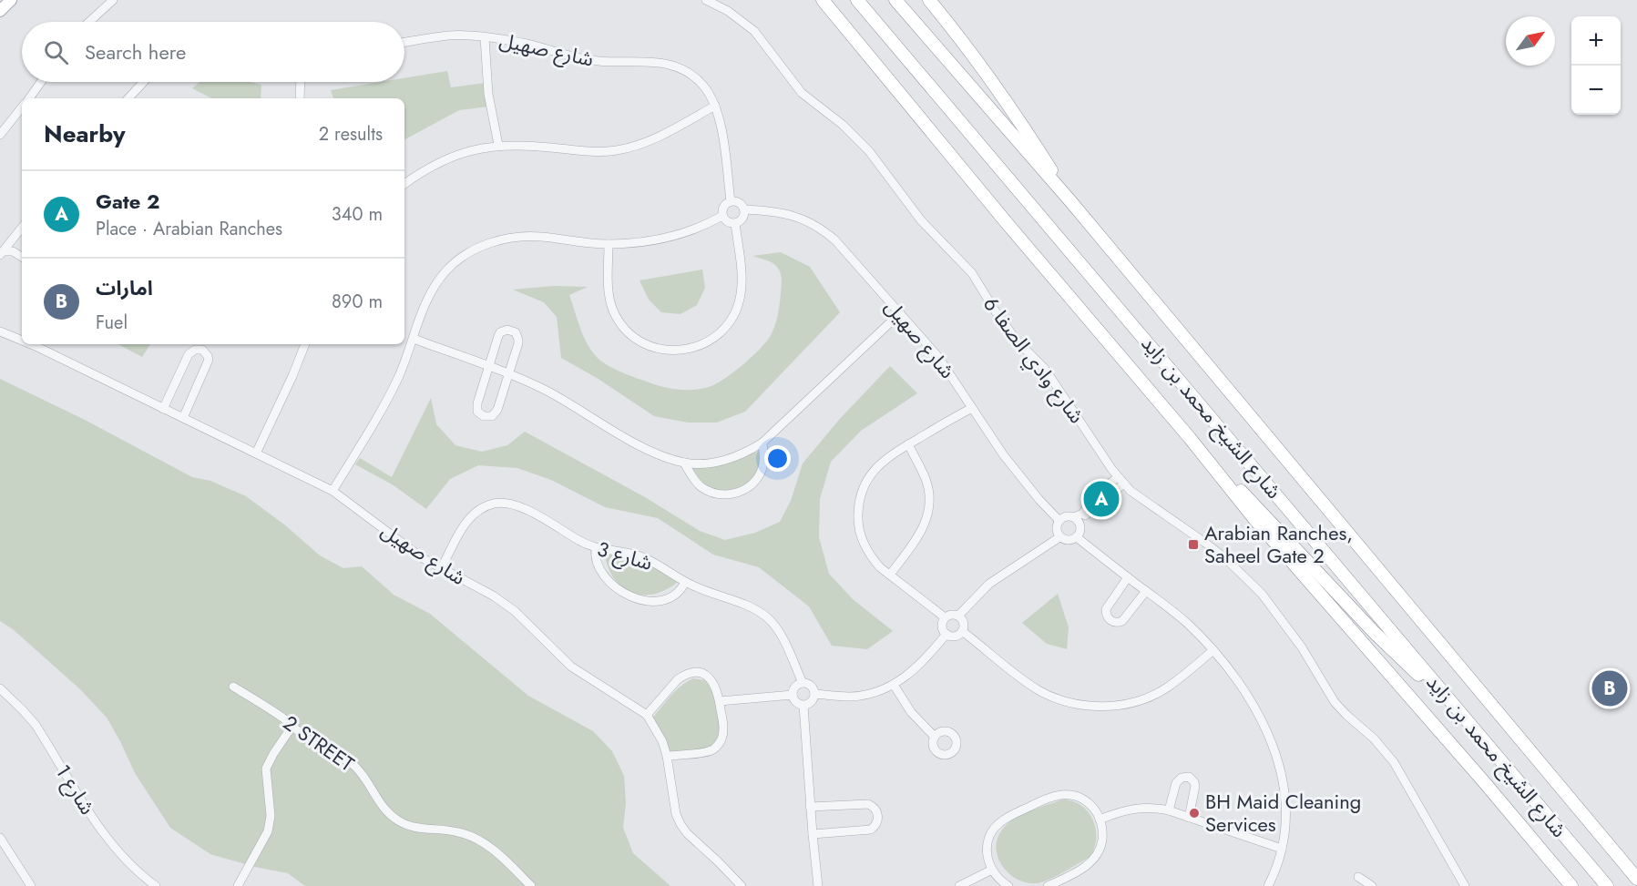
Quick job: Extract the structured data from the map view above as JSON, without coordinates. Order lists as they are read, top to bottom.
{
  "streets": {
    "highway": ["شارع الشيخ محمد بن زايد"],
    "street": [
      "شارع صهيل",
      "شارع وادي الصفا 6",
      "3 شارع",
      "2 STREET",
      "شارع 1"
    ]
  },
  "crossings": [
    ["شارع صهيل", "3 شارع"]
  ],
  "places": {
    "transit": ["Arabian Ranches, Saheel Gate 2"],
    "other": ["BH Maid Cleaning Services"]
  },
  "north": "top right",
  "page": {
    "map_buttons": ["+", "−"],
    "search": "Search here",
    "heading": ["Nearby", "2 results"],
    "list": [
      {
        "mark": "A",
        "name": "Gate 2",
        "note": "Place · Arabian Ranches",
        "value": "340 m"
      },
      {
        "mark": "B",
        "name": "امارات",
        "note": "Fuel",
        "value": "890 m"
      }
    ],
    "pins": ["A", "B"]
  }
}
